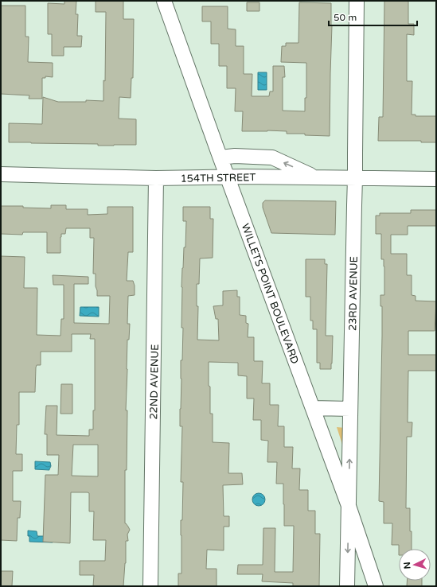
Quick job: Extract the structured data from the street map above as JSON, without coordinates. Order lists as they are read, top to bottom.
{
  "streets": {
    "street": [
      "154TH STREET",
      "WILLETS POINT BOULEVARD",
      "23RD AVENUE",
      "22ND AVENUE"
    ]
  },
  "crossings": [
    ["154TH STREET", "WILLETS POINT BOULEVARD"],
    ["154TH STREET", "23RD AVENUE"],
    ["154TH STREET", "22ND AVENUE"],
    ["WILLETS POINT BOULEVARD", "23RD AVENUE"]
  ],
  "scale_bar": "50 m",
  "north": "left"
}
